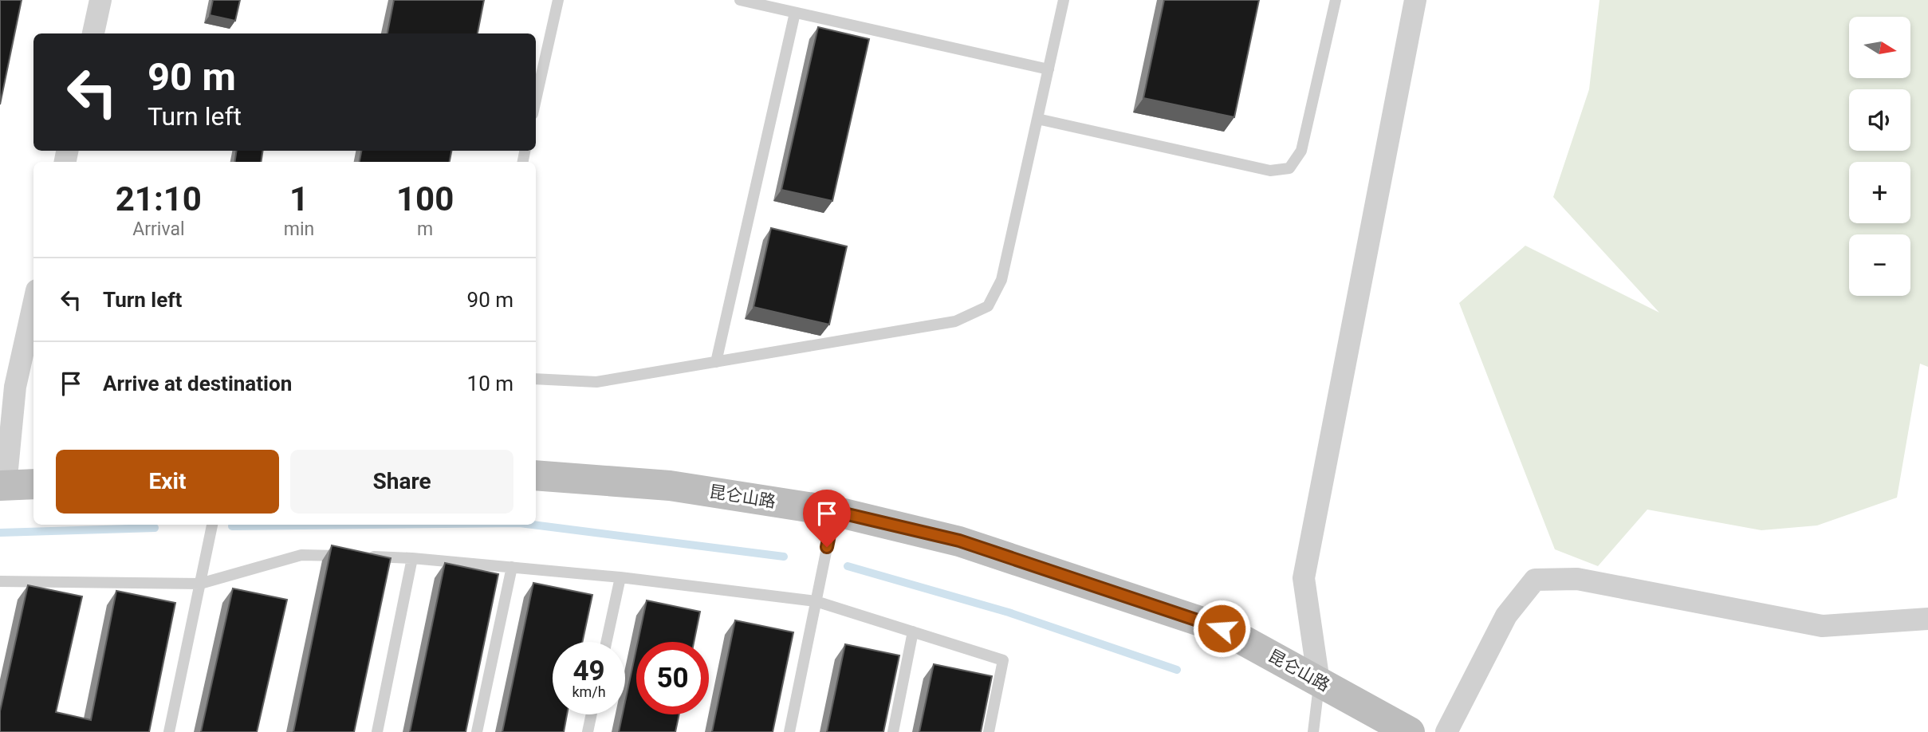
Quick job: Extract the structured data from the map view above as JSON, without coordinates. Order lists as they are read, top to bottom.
{
  "streets": {
    "main road": ["昆仑山路"]
  },
  "north": "right",
  "page": {
    "map_buttons": ["+", "−"],
    "turn": ["90 m", "Turn left"],
    "eta": [
      "21:10",
      "Arrival",
      "1",
      "min",
      "100",
      "m"
    ],
    "list": [
      {
        "name": "Turn left",
        "value": "90 m"
      },
      {
        "name": "Arrive at destination",
        "value": "10 m"
      }
    ],
    "buttons": ["Exit", "Share"],
    "speed": "49 km/h",
    "limit": "50"
  }
}
